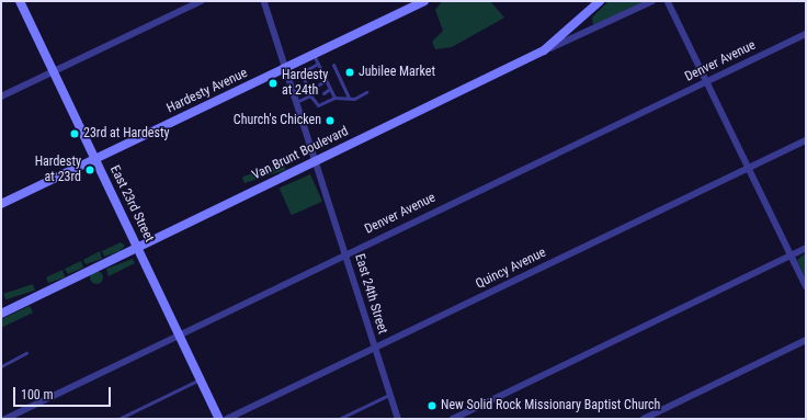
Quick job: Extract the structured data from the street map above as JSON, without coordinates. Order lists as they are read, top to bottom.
{
  "streets": {
    "main road": ["Hardesty Avenue", "Van Brunt Boulevard", "East 23rd Street"],
    "street": ["Denver Avenue", "Quincy Avenue", "East 24th Street"]
  },
  "crossings": [
    ["Denver Avenue", "East 23rd Street"],
    ["Denver Avenue", "East 24th Street"],
    ["Hardesty Avenue", "East 23rd Street"],
    ["Hardesty Avenue", "East 24th Street"],
    ["Van Brunt Boulevard", "East 23rd Street"],
    ["Van Brunt Boulevard", "East 24th Street"],
    ["Quincy Avenue", "East 24th Street"]
  ],
  "places": [
    "Jubilee Market",
    "Hardesty at 24th",
    "Church's Chicken",
    "23rd at Hardesty",
    "Hardesty at 23rd",
    "New Solid Rock Missionary Baptist Church"
  ],
  "scale_bar": "100 m"
}
